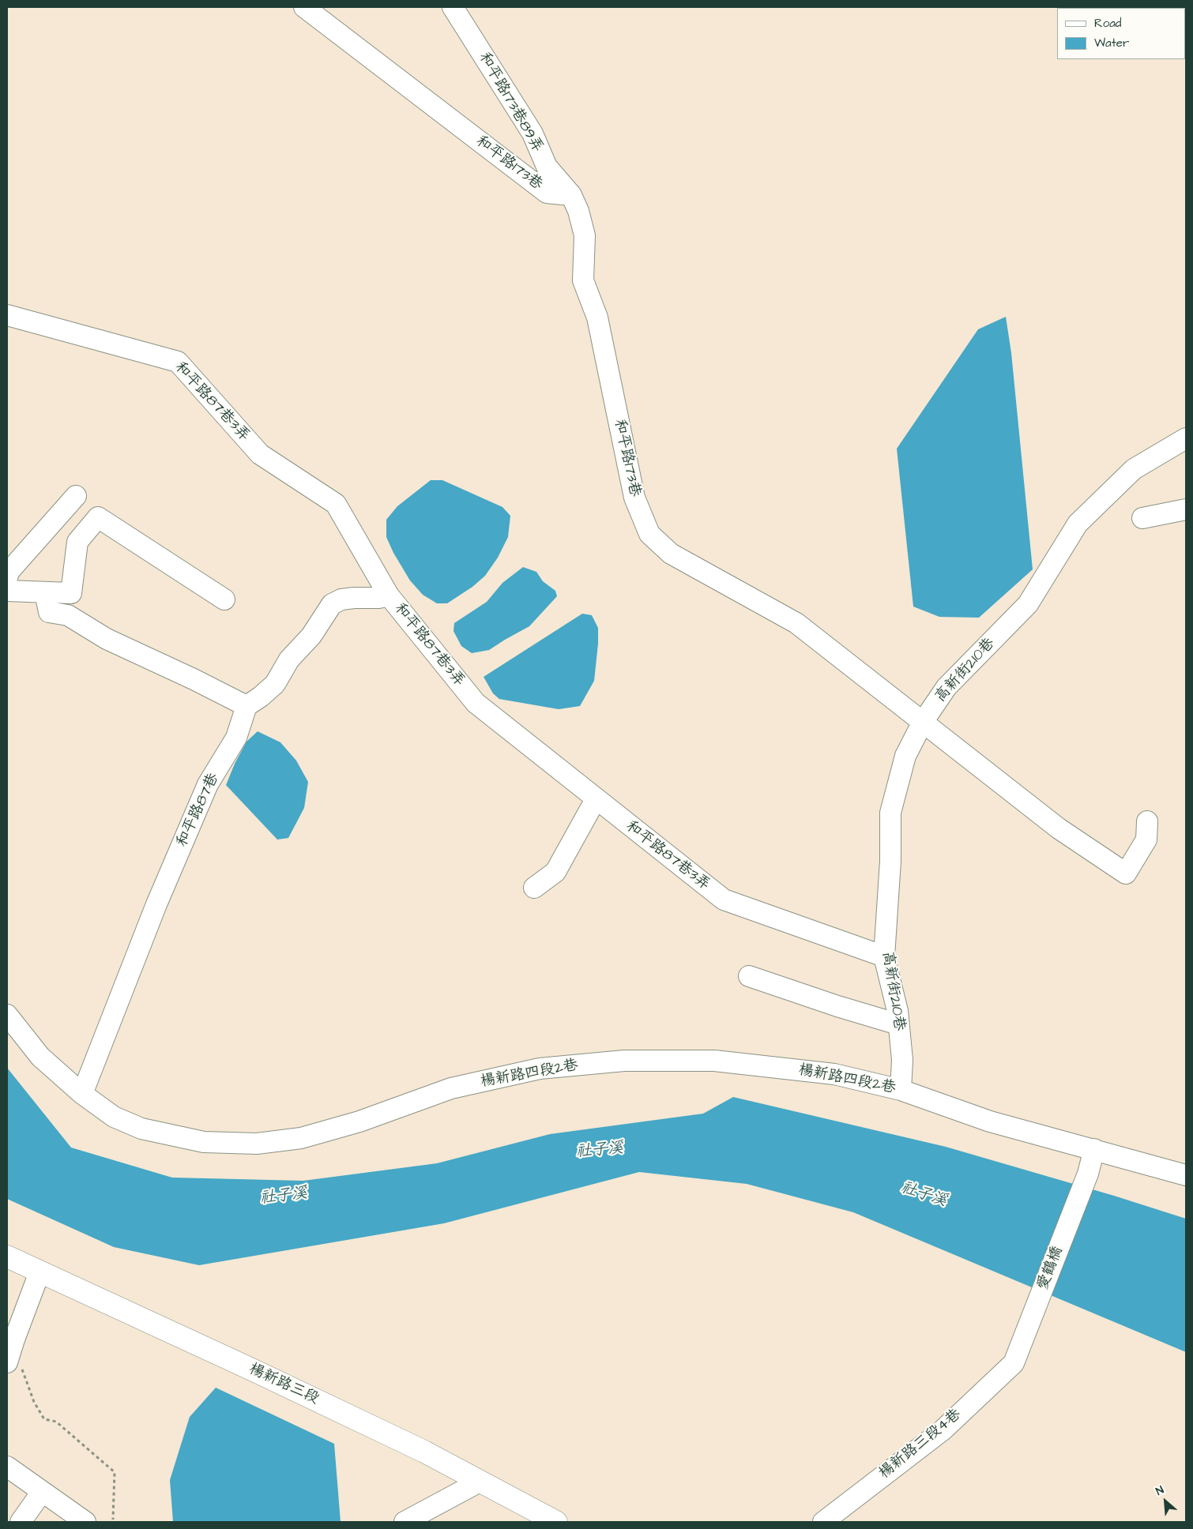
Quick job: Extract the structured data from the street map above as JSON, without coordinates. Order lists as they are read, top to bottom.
{
  "streets": {
    "main road": ["楊新路三段"],
    "street": [
      "和平路173巷89弄",
      "和平路173巷",
      "和平路87巷3弄",
      "高新街210巷",
      "和平路87巷",
      "楊新路四段2巷",
      "愛鶴橋",
      "楊新路三段4巷"
    ]
  },
  "crossings": [
    ["和平路173巷89弄", "和平路173巷"],
    ["和平路173巷", "高新街210巷"],
    ["和平路87巷3弄", "高新街210巷"],
    ["高新街210巷", "楊新路四段2巷"],
    ["和平路87巷", "楊新路四段2巷"],
    ["楊新路四段2巷", "愛鶴橋"],
    ["愛鶴橋", "楊新路三段4巷"]
  ],
  "water": ["社子溪"],
  "legend": ["Road", "Water"],
  "north": "top left"
}
